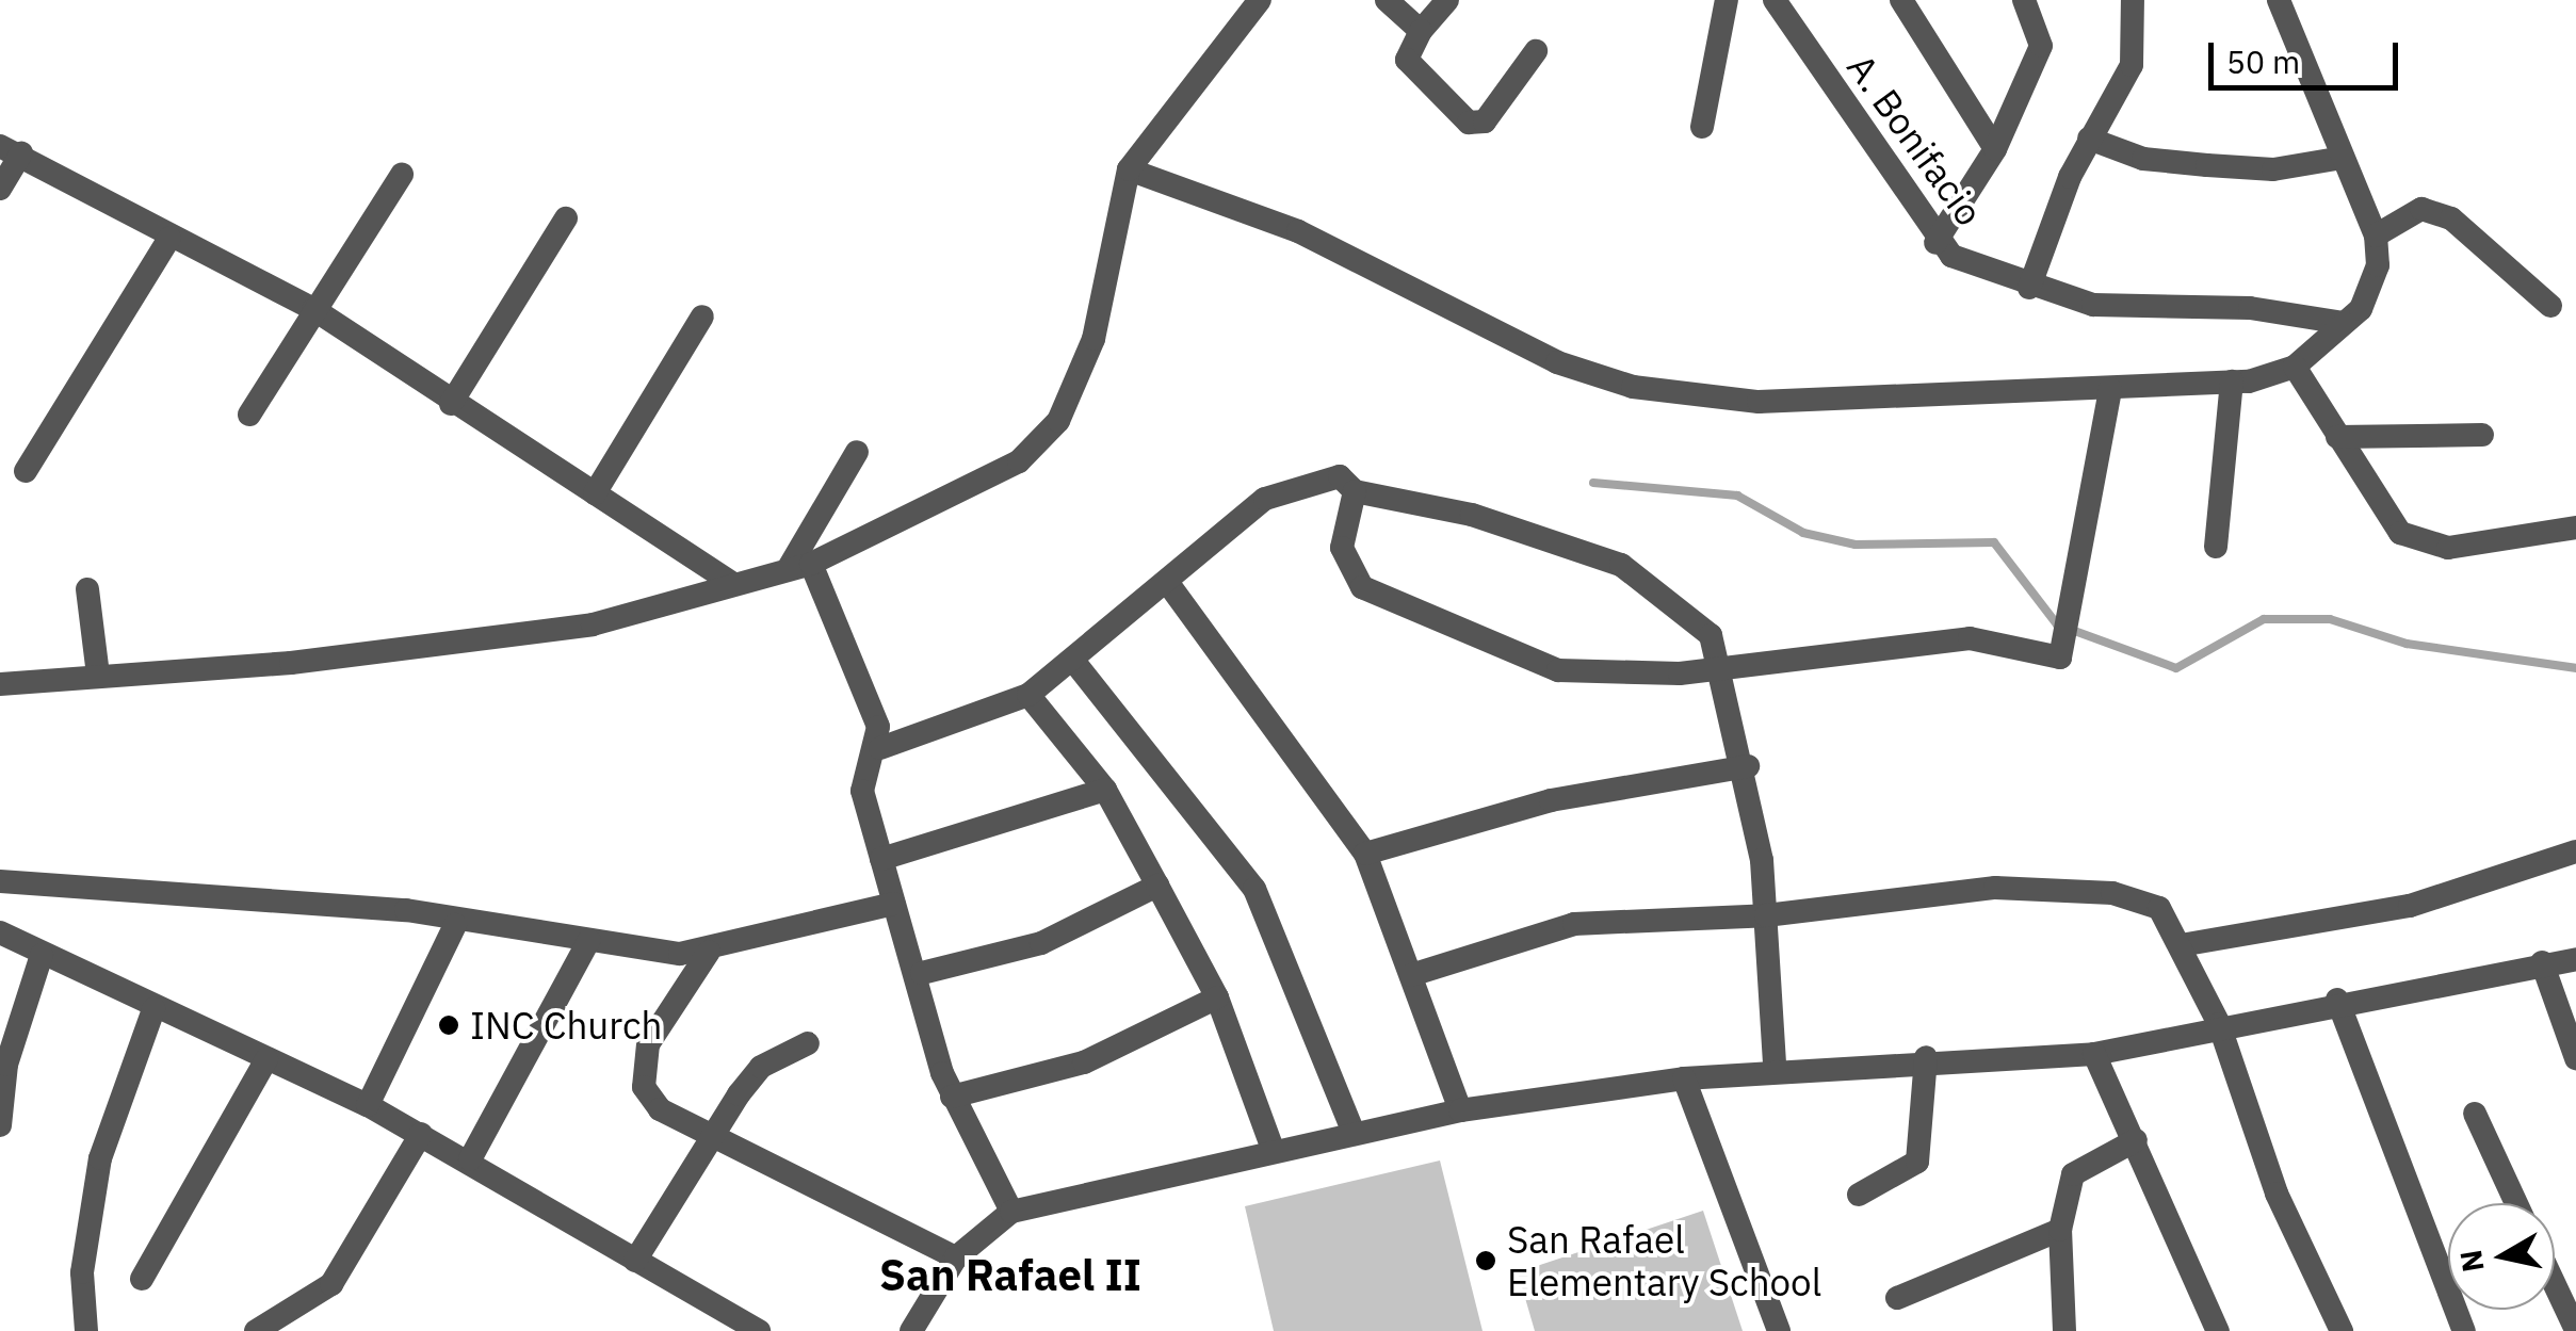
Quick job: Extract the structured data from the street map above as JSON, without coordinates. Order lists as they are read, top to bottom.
{
  "streets": {
    "street": ["A. Bonifacio"]
  },
  "districts": ["San Rafael II"],
  "places": ["INC Church", "San Rafael Elementary School"],
  "scale_bar": "50 m",
  "north": "left"
}
